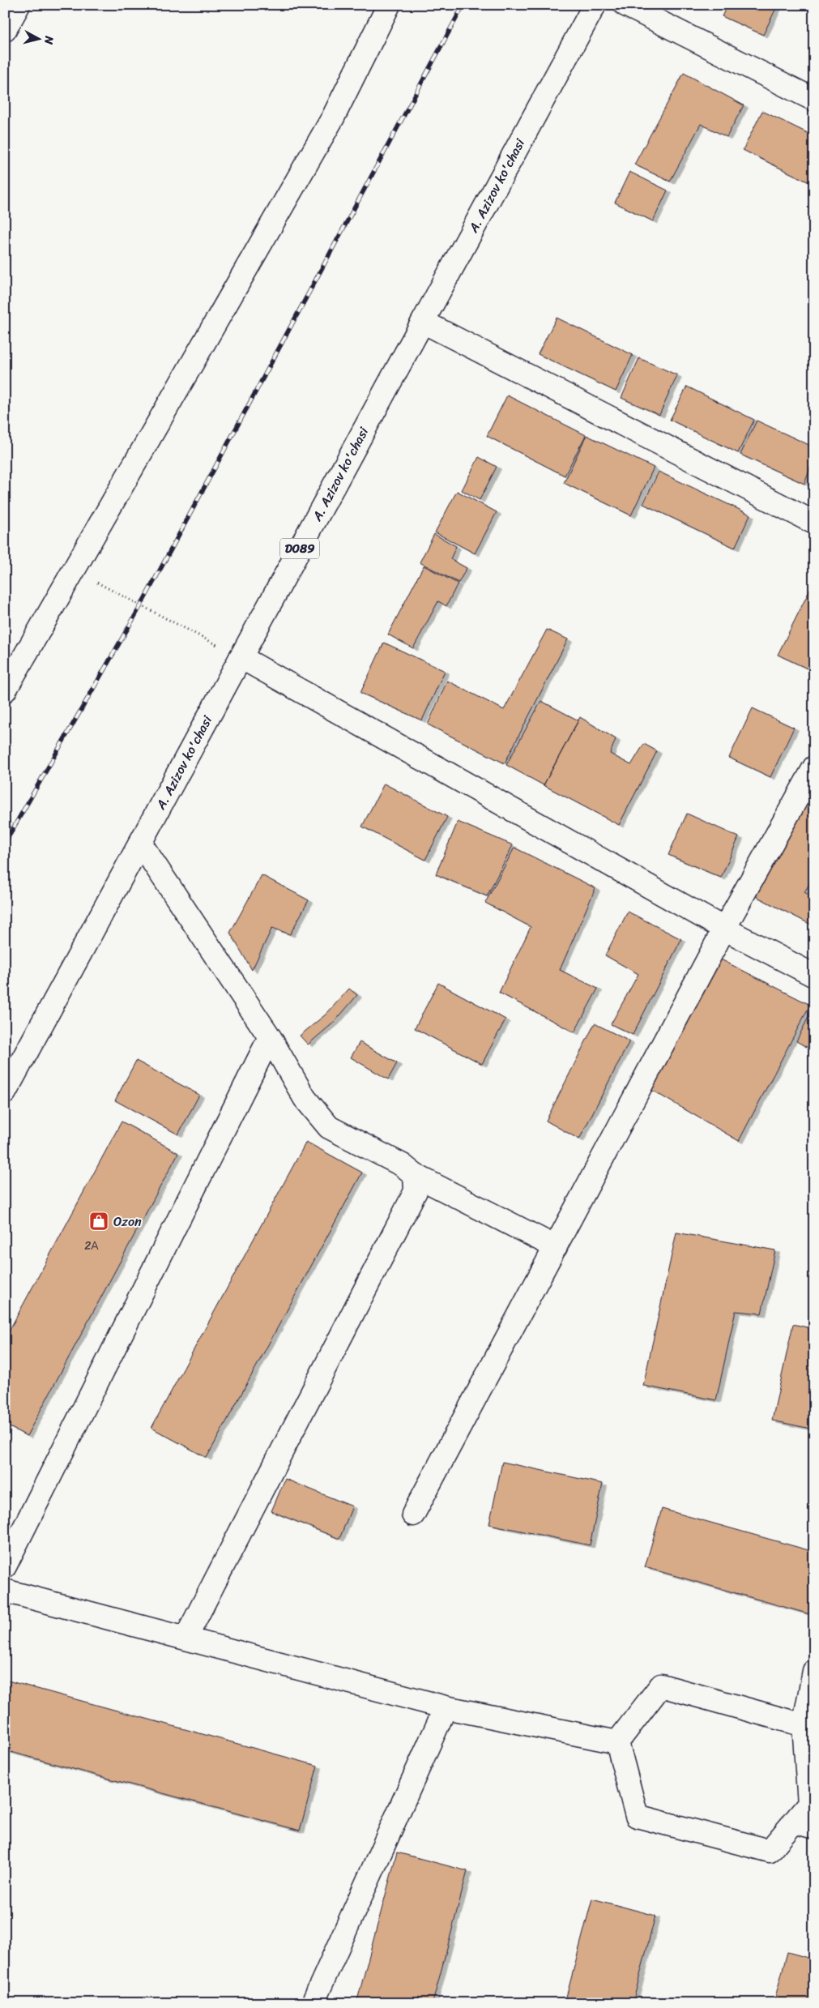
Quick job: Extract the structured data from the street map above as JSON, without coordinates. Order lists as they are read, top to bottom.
{
  "streets": {
    "street": ["A. Azizov ko'chasi", "D089"]
  },
  "places": {
    "shop": ["Ozon"]
  },
  "house_numbers": ["2А"],
  "north": "right"
}
